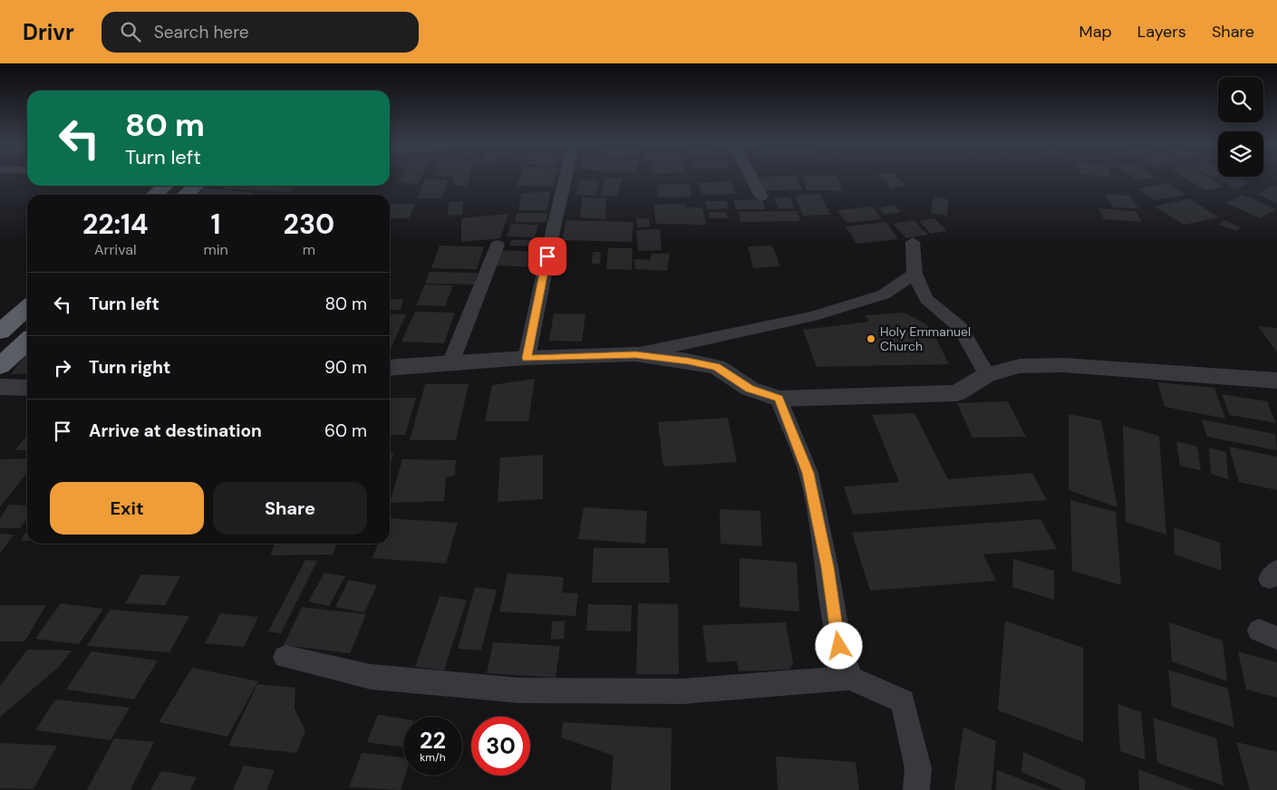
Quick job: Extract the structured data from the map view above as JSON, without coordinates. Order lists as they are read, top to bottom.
{
  "places": ["Holy Emmanuel Church"],
  "page": {
    "header": "Drivr",
    "search": "Search here",
    "nav": ["Map", "Layers", "Share"],
    "turn": ["80 m", "Turn left"],
    "eta": [
      "22:14",
      "Arrival",
      "1",
      "min",
      "230",
      "m"
    ],
    "list": [
      {
        "name": "Turn left",
        "value": "80 m"
      },
      {
        "name": "Turn right",
        "value": "90 m"
      },
      {
        "name": "Arrive at destination",
        "value": "60 m"
      }
    ],
    "buttons": ["Exit", "Share"],
    "speed": "22 km/h",
    "limit": "30"
  }
}
